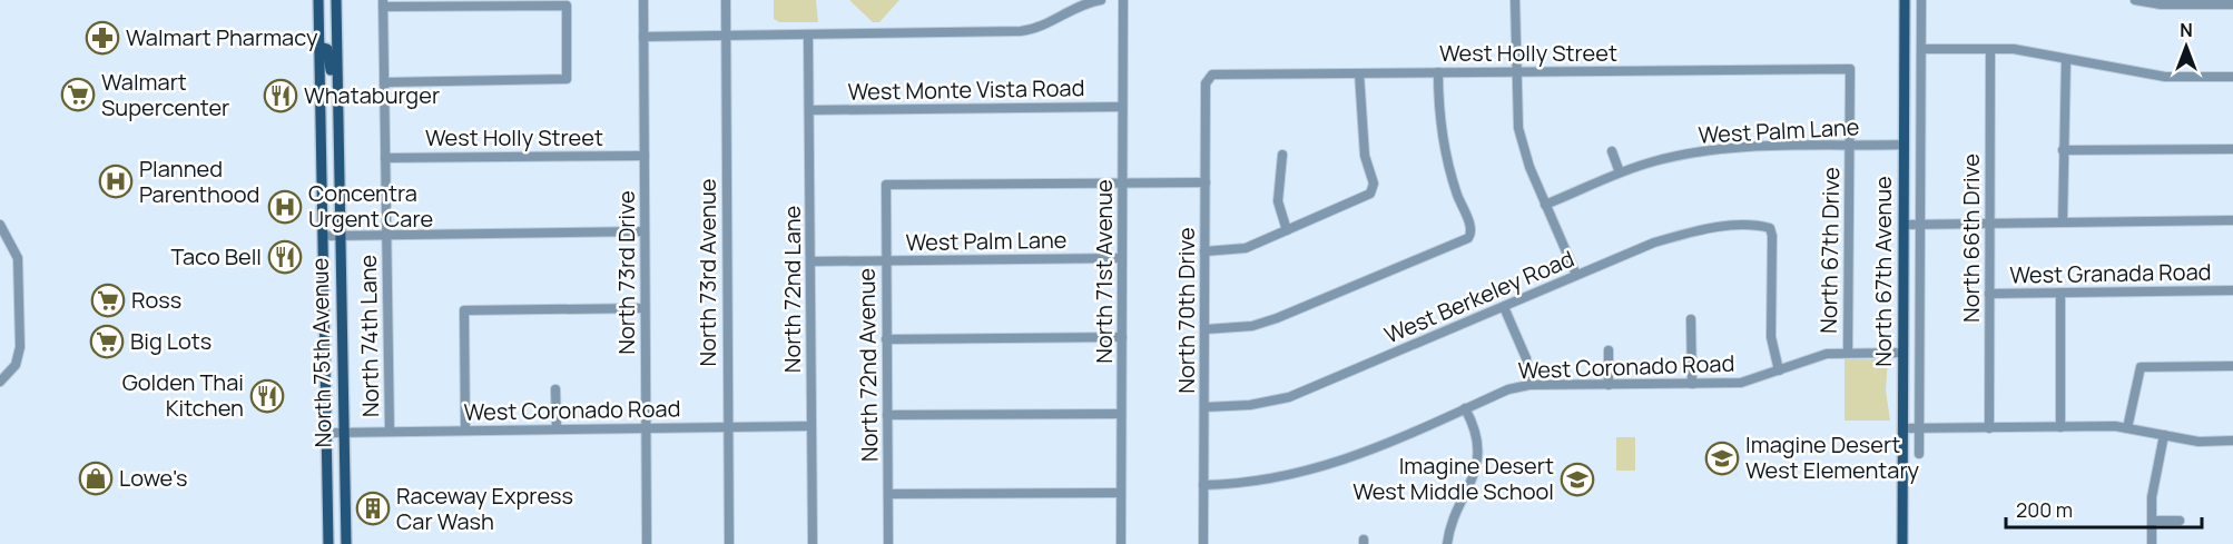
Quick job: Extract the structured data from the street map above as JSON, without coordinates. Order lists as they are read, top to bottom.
{
  "streets": {
    "main road": ["North 67th Avenue", "North 75th Avenue"],
    "street": [
      "West Holly Street",
      "West Monte Vista Road",
      "West Palm Lane",
      "North 66th Drive",
      "North 67th Drive",
      "North 71st Avenue",
      "North 73rd Drive",
      "North 73rd Avenue",
      "West Granada Road",
      "North 72nd Lane",
      "West Berkeley Road",
      "North 70th Drive",
      "North 74th Lane",
      "North 72nd Avenue",
      "West Coronado Road"
    ]
  },
  "crossings": [
    ["West Holly Street", "North 67th Drive"],
    ["West Holly Street", "North 73rd Drive"],
    ["West Holly Street", "North 70th Drive"],
    ["West Holly Street", "North 74th Lane"],
    ["West Monte Vista Road", "North 71st Avenue"],
    ["West Monte Vista Road", "North 72nd Lane"],
    ["West Palm Lane", "North 67th Drive"],
    ["West Palm Lane", "North 71st Avenue"],
    ["West Palm Lane", "North 67th Avenue"],
    ["West Palm Lane", "North 72nd Lane"],
    ["West Palm Lane", "North 72nd Avenue"],
    ["North 66th Drive", "West Granada Road"],
    ["North 67th Drive", "West Coronado Road"],
    ["North 71st Avenue", "North 72nd Avenue"],
    ["North 67th Avenue", "West Coronado Road"],
    ["North 73rd Drive", "West Coronado Road"],
    ["North 73rd Avenue", "West Coronado Road"],
    ["North 72nd Lane", "West Coronado Road"],
    ["West Berkeley Road", "North 70th Drive"],
    ["West Berkeley Road", "West Coronado Road"],
    ["North 70th Drive", "West Coronado Road"],
    ["North 74th Lane", "West Coronado Road"],
    ["North 75th Avenue", "West Coronado Road"]
  ],
  "places": {
    "pharmacy": ["Walmart Pharmacy"],
    "supermarket": ["Walmart Supercenter", "Ross", "Big Lots"],
    "restaurant": ["Whataburger", "Taco Bell", "Golden Thai Kitchen"],
    "hospital": ["Planned Parenthood", "Concentra Urgent Care"],
    "school or university": ["Imagine Desert West Elementary", "Imagine Desert West Middle School"],
    "shop": ["Lowe's"],
    "building": ["Raceway Express Car Wash"]
  },
  "scale_bar": "200 m",
  "north": "top"
}
